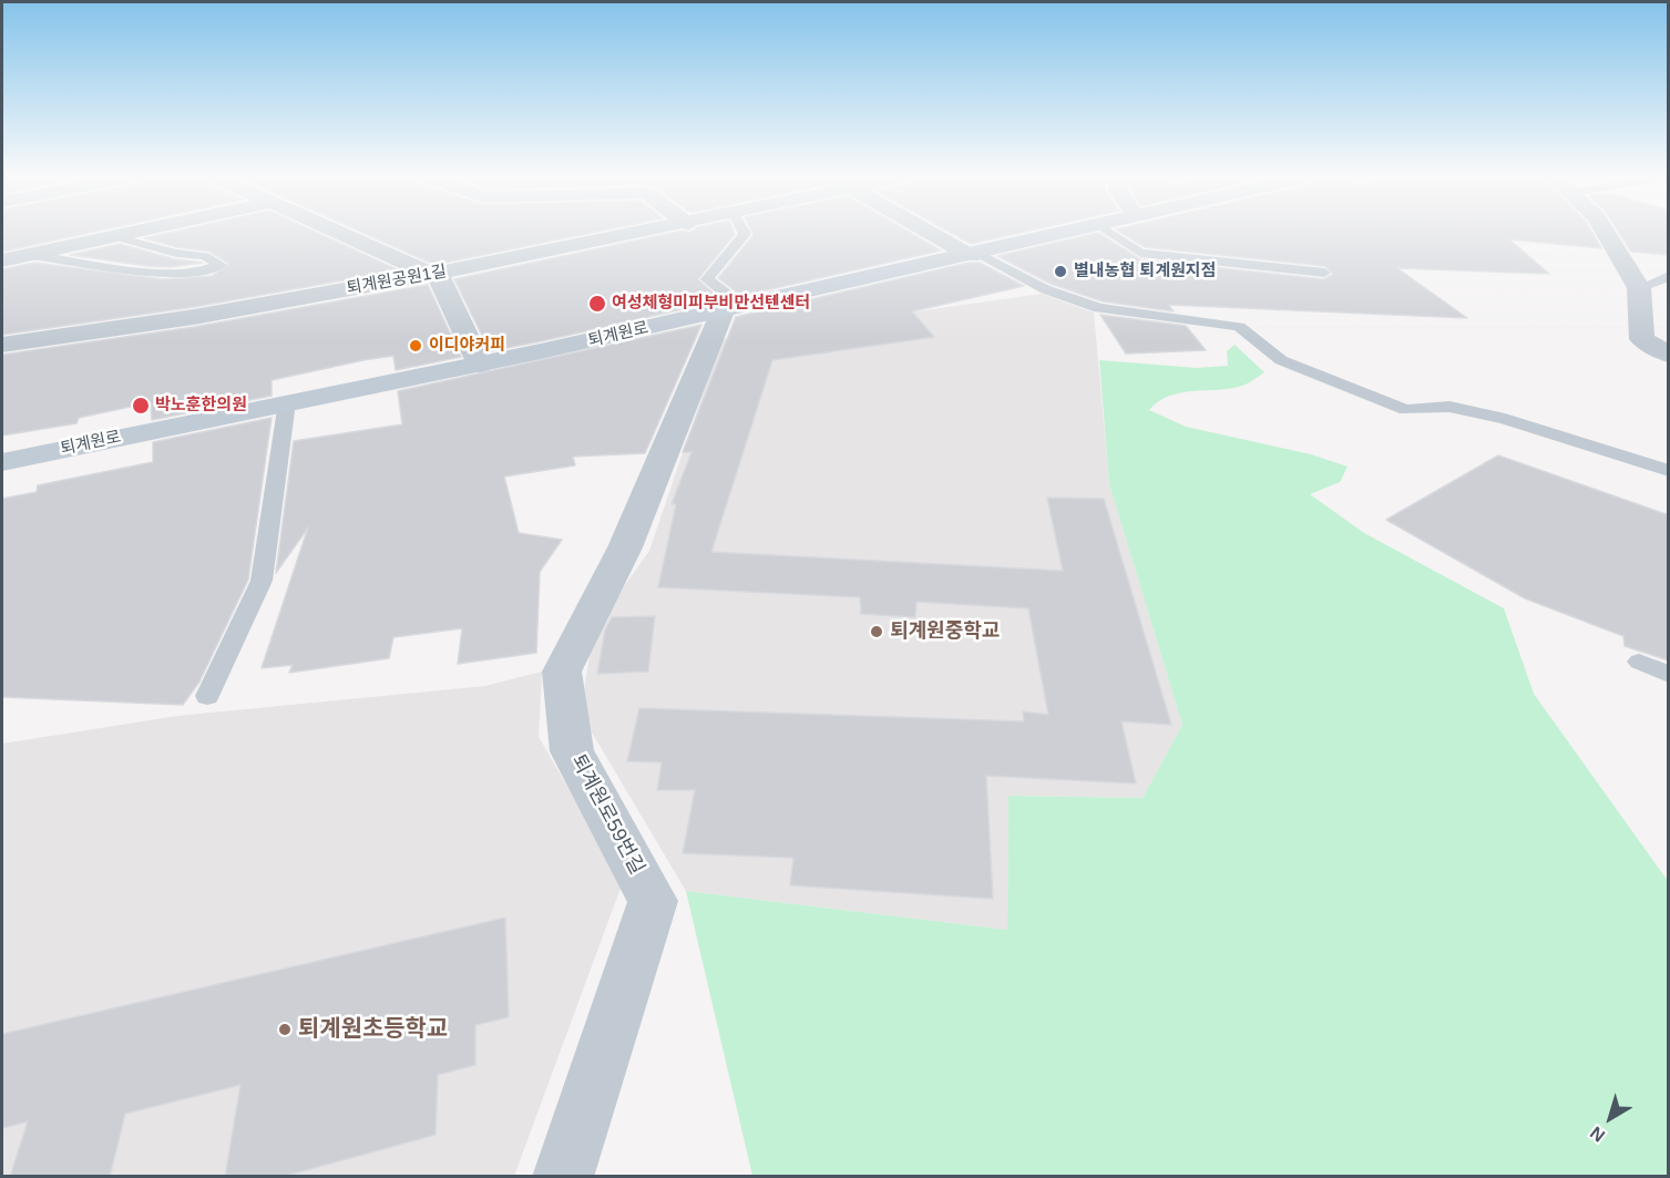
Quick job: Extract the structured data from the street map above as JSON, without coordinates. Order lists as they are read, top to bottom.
{
  "streets": {
    "street": ["퇴계원공원1길", "퇴계원로", "퇴계원로59번길"]
  },
  "crossings": [
    ["퇴계원로", "퇴계원로59번길"]
  ],
  "places": [
    "별내농협 퇴계원지점",
    "여성체형미피부비만선텐센터",
    "이디야커피",
    "박노훈한의원",
    "퇴계원중학교",
    "퇴계원초등학교"
  ],
  "north": "bottom left"
}
